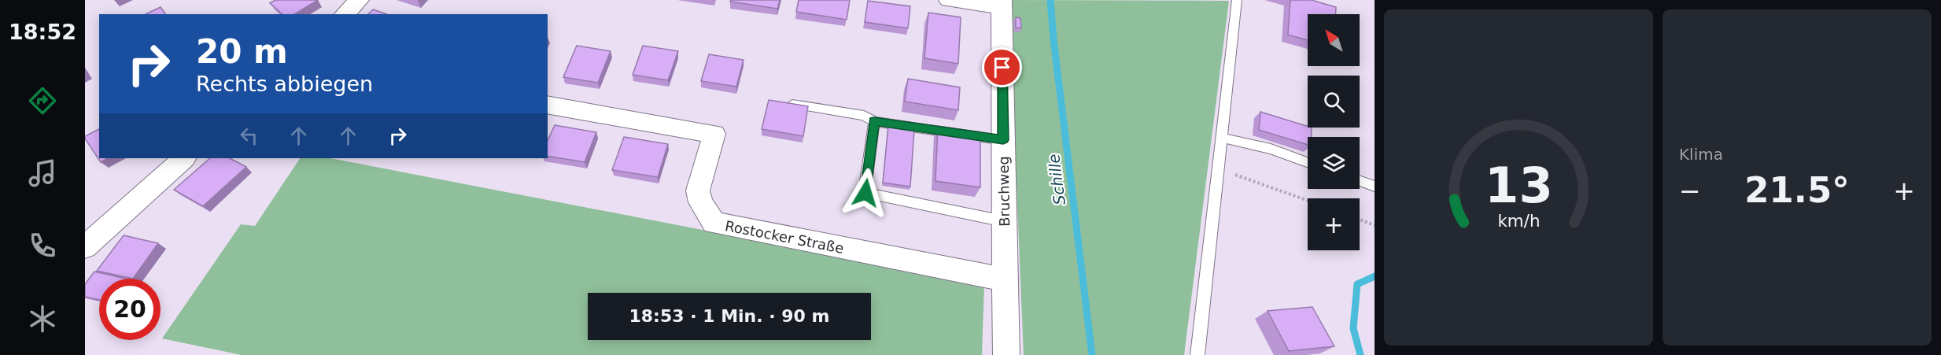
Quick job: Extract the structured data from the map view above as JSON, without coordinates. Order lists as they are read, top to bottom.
{
  "streets": {
    "street": ["Bruchweg", "Rostocker Straße"]
  },
  "crossings": [
    ["Bruchweg", "Rostocker Straße"]
  ],
  "water": ["Schille"],
  "north": "top left",
  "page": {
    "tabs": "18:52",
    "tile": "Klima",
    "map_buttons": "+",
    "turn": ["20 m", "Rechts abbiegen"],
    "heat": ["−", "21.5°", "+"],
    "limit": "20",
    "trip": "18:53 · 1 Min. · 90 m",
    "gauge": ["13", "km/h"]
  }
}
